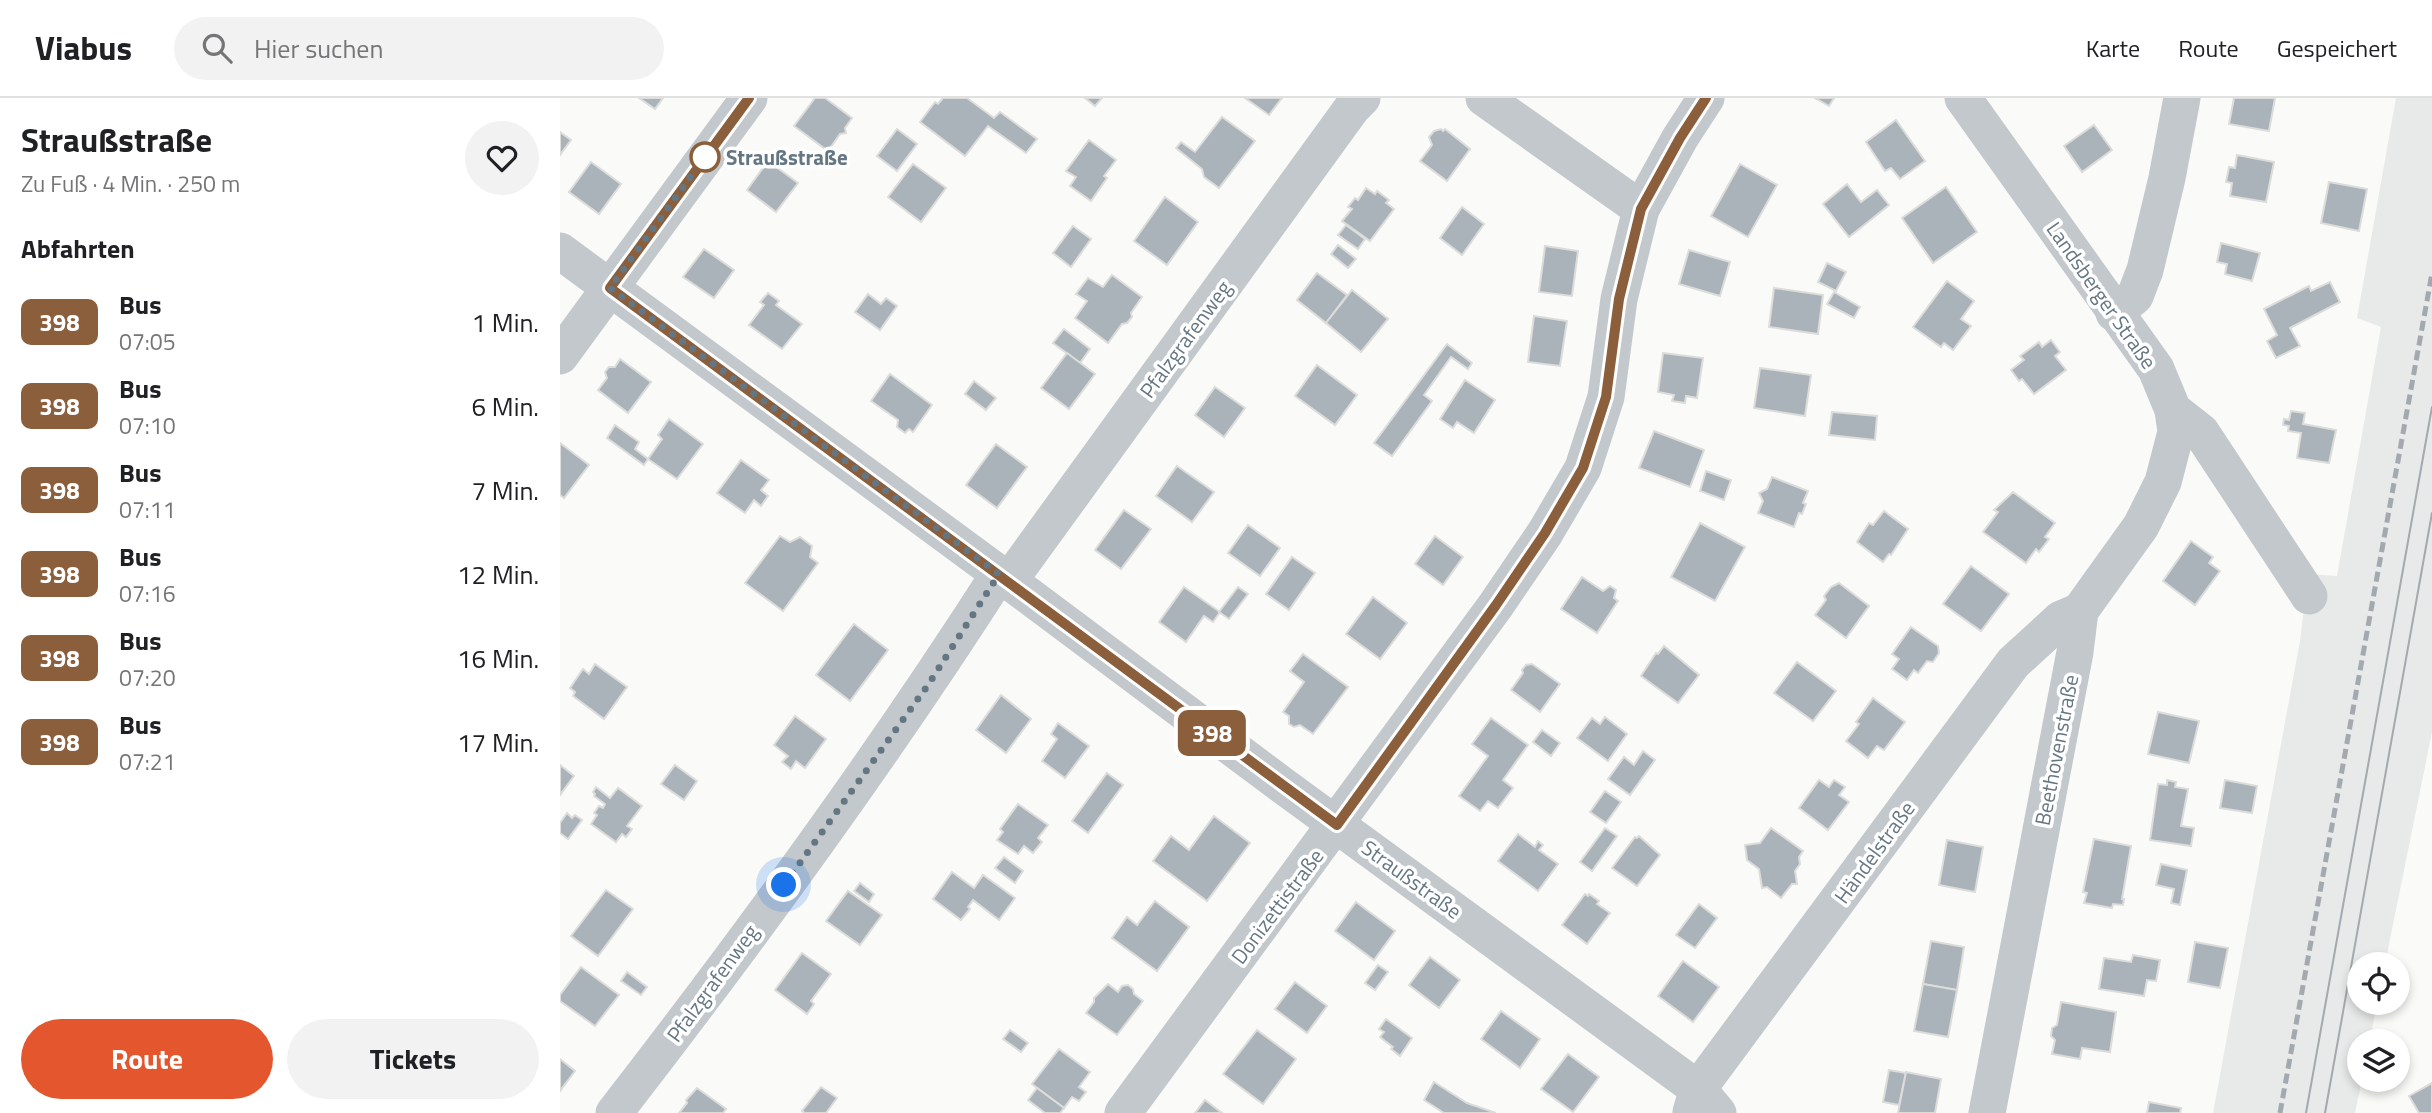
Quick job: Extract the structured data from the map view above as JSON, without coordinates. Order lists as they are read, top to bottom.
{
  "streets": {
    "street": [
      "Landsberger Straße",
      "Pfalzgrafenweg",
      "Beethovenstraße",
      "Händelstraße",
      "Straußstraße",
      "Donizettistraße"
    ]
  },
  "crossings": [
    ["Pfalzgrafenweg", "Straußstraße"],
    ["Beethovenstraße", "Händelstraße"],
    ["Händelstraße", "Straußstraße"],
    ["Straußstraße", "Donizettistraße"]
  ],
  "places": ["Straußstraße"],
  "lines": ["bus line 398"],
  "page": {
    "header": "Viabus",
    "search": "Hier suchen",
    "nav": ["Karte", "Route", "Gespeichert"],
    "heading": [
      ["Straußstraße", "Zu Fuß · 4 Min. · 250 m"],
      "Abfahrten"
    ],
    "on_map": "398",
    "list": [
      {
        "mark": "398",
        "name": "Bus",
        "note": "07:05",
        "value": "1 Min."
      },
      {
        "mark": "398",
        "name": "Bus",
        "note": "07:10",
        "value": "6 Min."
      },
      {
        "mark": "398",
        "name": "Bus",
        "note": "07:11",
        "value": "7 Min."
      },
      {
        "mark": "398",
        "name": "Bus",
        "note": "07:16",
        "value": "12 Min."
      },
      {
        "mark": "398",
        "name": "Bus",
        "note": "07:20",
        "value": "16 Min."
      },
      {
        "mark": "398",
        "name": "Bus",
        "note": "07:21",
        "value": "17 Min."
      }
    ],
    "buttons": ["Route", "Tickets"]
  }
}
